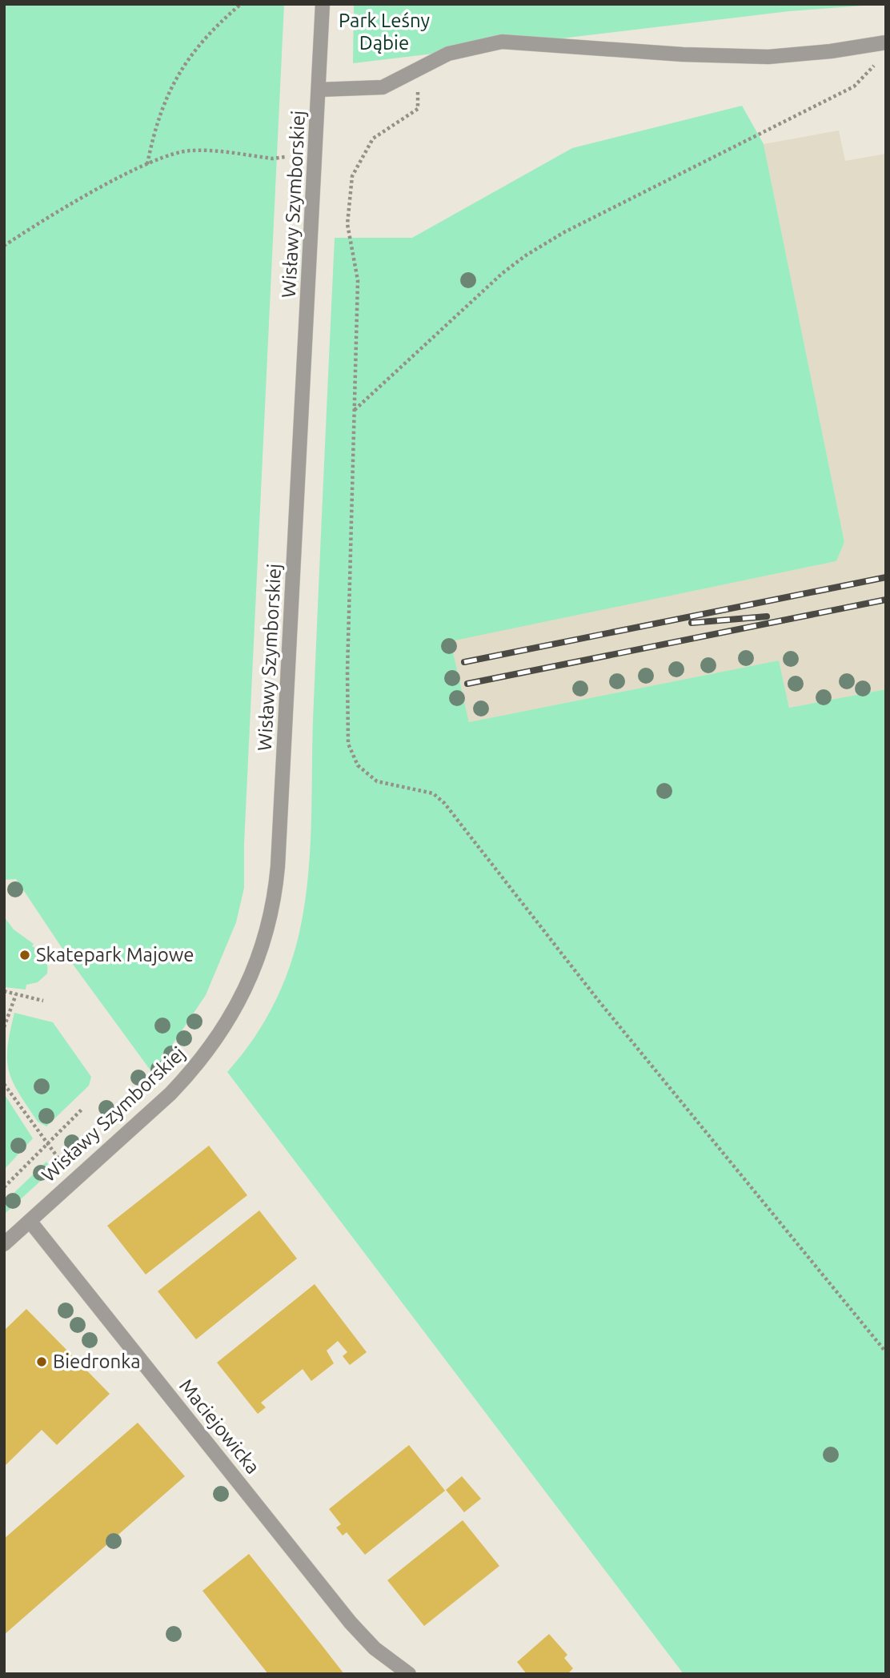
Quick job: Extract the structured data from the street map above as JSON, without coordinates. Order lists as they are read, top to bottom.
{
  "streets": {
    "street": ["Wisławy Szymborskiej", "Maciejowicka"]
  },
  "crossings": [
    ["Wisławy Szymborskiej", "Maciejowicka"]
  ],
  "parks": ["Park Leśny Dąbie"],
  "places": ["Skatepark Majowe", "Biedronka"]
}
